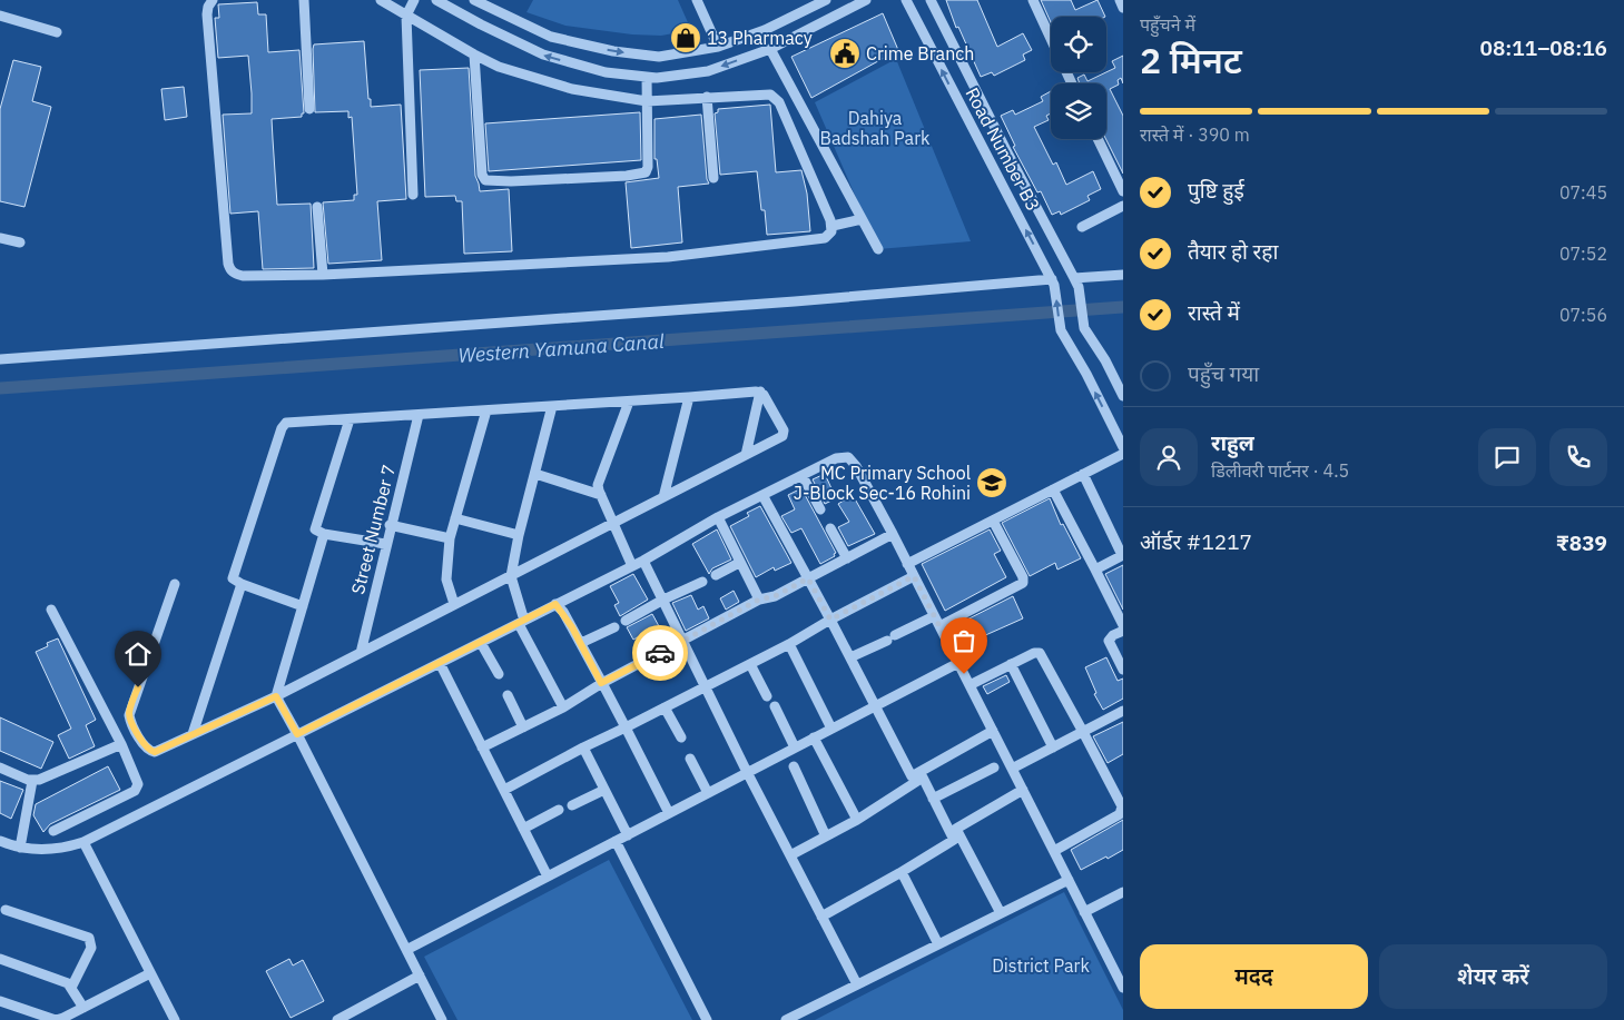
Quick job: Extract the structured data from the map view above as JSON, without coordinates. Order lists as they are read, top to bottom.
{
  "streets": {
    "street": ["Road Number B3", "Street Number 7"]
  },
  "water": ["Western Yamuna Canal"],
  "parks": ["Dahiya Badshah Park", "District Park"],
  "places": {
    "shop": ["13 Pharmacy"],
    "public building": ["Crime Branch"],
    "school or university": ["MC Primary School J-Block Sec-16 Rohini"]
  },
  "page": {
    "heading": ["2 मिनट", "पहुँचने में", "08:11–08:16"],
    "panel": [
      "राहुल",
      "डिलीवरी पार्टनर · 4.5",
      "ऑर्डर #1217",
      "₹839"
    ],
    "bar": "रास्ते में · 390 m",
    "list": [
      ["पुष्टि हुई", "07:45"],
      ["तैयार हो रहा", "07:52"],
      ["रास्ते में", "07:56"],
      "पहुँच गया"
    ],
    "buttons": ["मदद", "शेयर करें"]
  }
}
